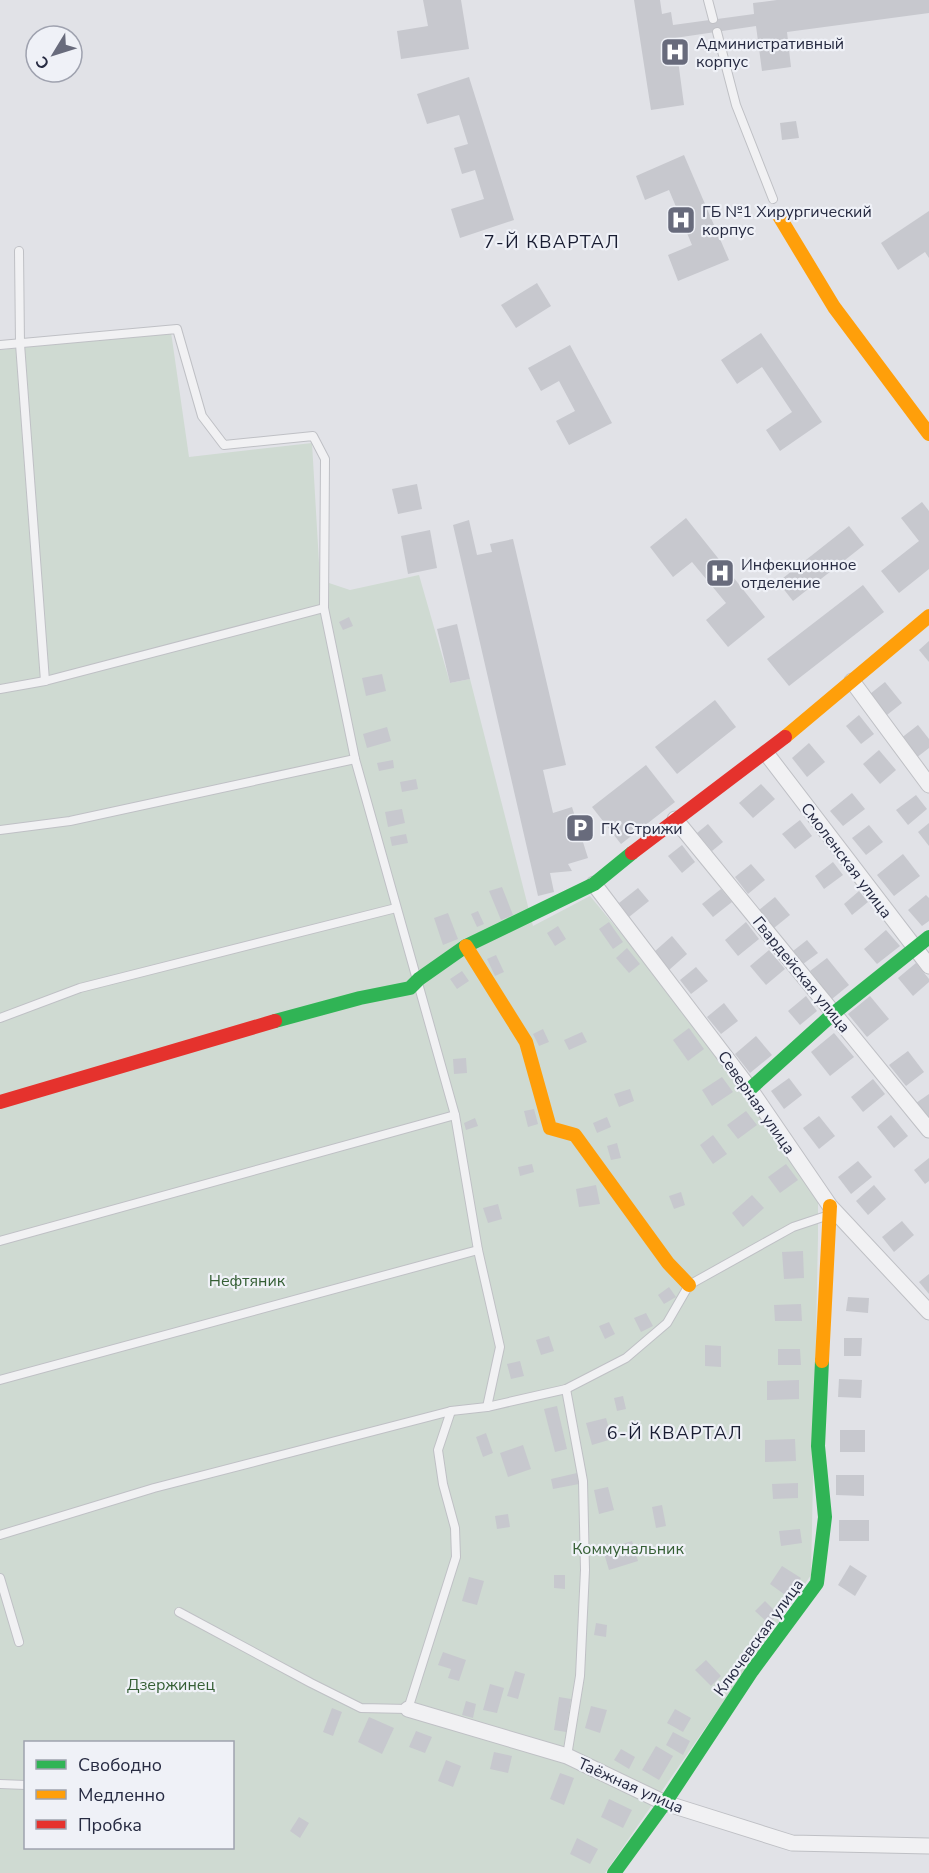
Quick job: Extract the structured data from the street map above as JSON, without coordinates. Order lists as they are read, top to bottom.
{
  "streets": {
    "street": [
      "Смоленская улица",
      "Гвардейская улица",
      "Северная улица",
      "Ключевская улица",
      "Таёжная улица"
    ]
  },
  "crossings": [
    ["Северная улица", "Ключевская улица"],
    ["Ключевская улица", "Таёжная улица"]
  ],
  "districts": ["7-Й КВАРТАЛ", "6-Й КВАРТАЛ"],
  "parks": ["Нефтяник", "Коммунальник", "Дзержинец"],
  "places": {
    "hospital": ["Административный корпус", "ГБ №1 Хирургический корпус", "Инфекционное отделение"],
    "parking": ["ГК Стрижи"]
  },
  "legend": ["Свободно", "Медленно", "Пробка"],
  "north": "bottom left"
}
